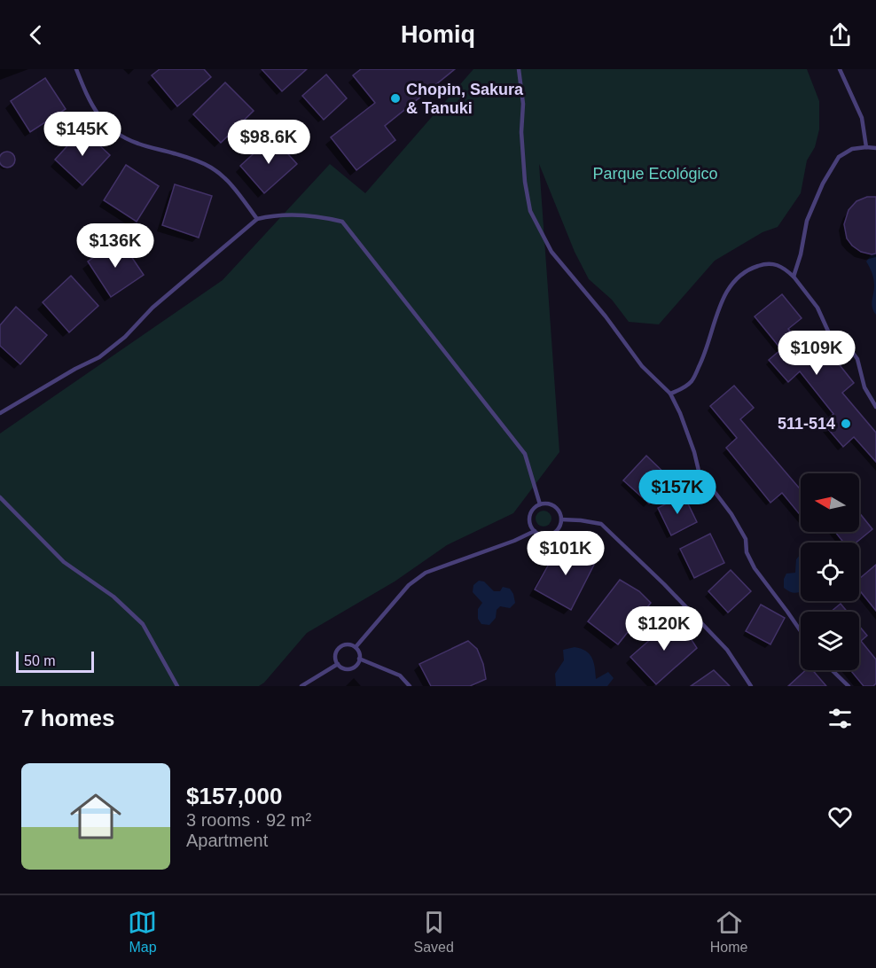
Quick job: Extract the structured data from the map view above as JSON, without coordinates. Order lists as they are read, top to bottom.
{
  "parks": ["Parque Ecológico"],
  "places": ["Chopin, Sakura & Tanuki", "511-514"],
  "scale_bar": "50 m",
  "north": "left",
  "page": {
    "header": "Homiq",
    "price": [
      "$145K",
      "$98.6K",
      "$136K",
      "$109K",
      "$157K",
      "$101K",
      "$120K"
    ],
    "scale": "50 m",
    "heading": "7 homes",
    "list": [
      {
        "name": "$157,000",
        "note": "3 rooms · 92 m² · Apartment"
      }
    ],
    "tabs": ["Map", "Saved", "Home"]
  }
}
